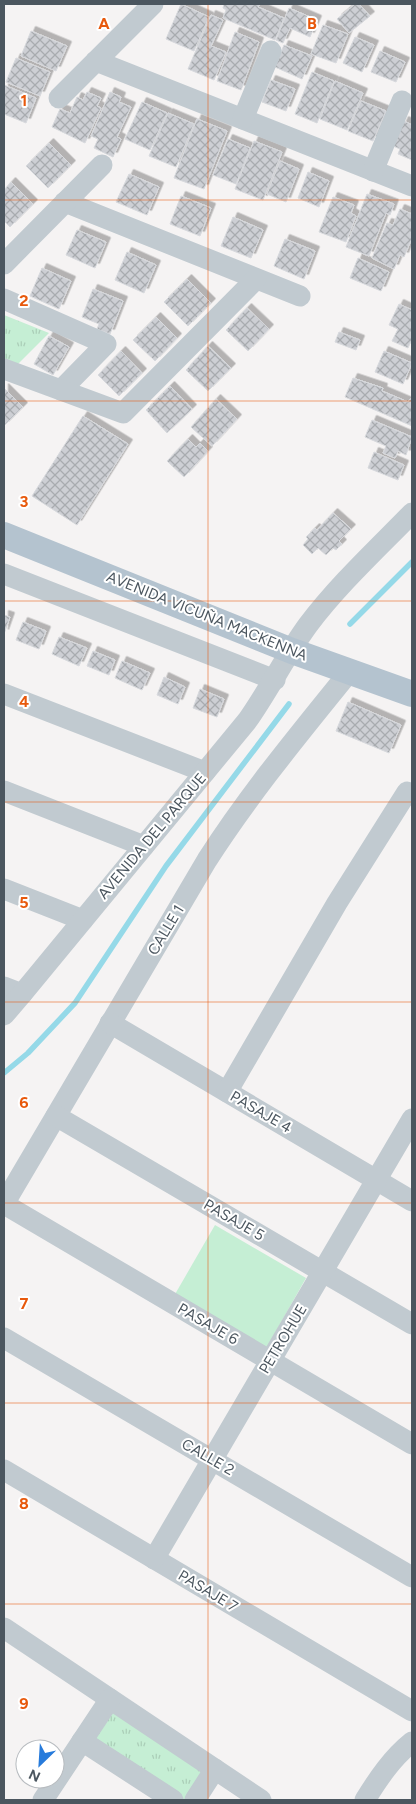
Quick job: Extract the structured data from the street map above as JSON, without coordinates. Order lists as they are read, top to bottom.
{
  "streets": {
    "main road": ["AVENIDA VICUÑA MACKENNA"],
    "street": [
      "AVENIDA DEL PARQUE",
      "CALLE 1",
      "PASAJE 4",
      "PASAJE 5",
      "PASAJE 6",
      "PETROHUE",
      "CALLE 2",
      "PASAJE 7"
    ]
  },
  "crossings": [
    ["AVENIDA VICUÑA MACKENNA", "AVENIDA DEL PARQUE"],
    ["AVENIDA VICUÑA MACKENNA", "CALLE 1"],
    ["CALLE 1", "PASAJE 4"],
    ["CALLE 1", "PASAJE 5"],
    ["CALLE 1", "PASAJE 6"],
    ["PASAJE 4", "PETROHUE"],
    ["PASAJE 5", "PETROHUE"],
    ["PASAJE 6", "PETROHUE"],
    ["PETROHUE", "CALLE 2"],
    ["PETROHUE", "PASAJE 7"]
  ],
  "north": "bottom left",
  "grid": {
    "columns": ["A", "B"],
    "rows": [
      "1",
      "2",
      "3",
      "4",
      "5",
      "6",
      "7",
      "8",
      "9"
    ]
  }
}
